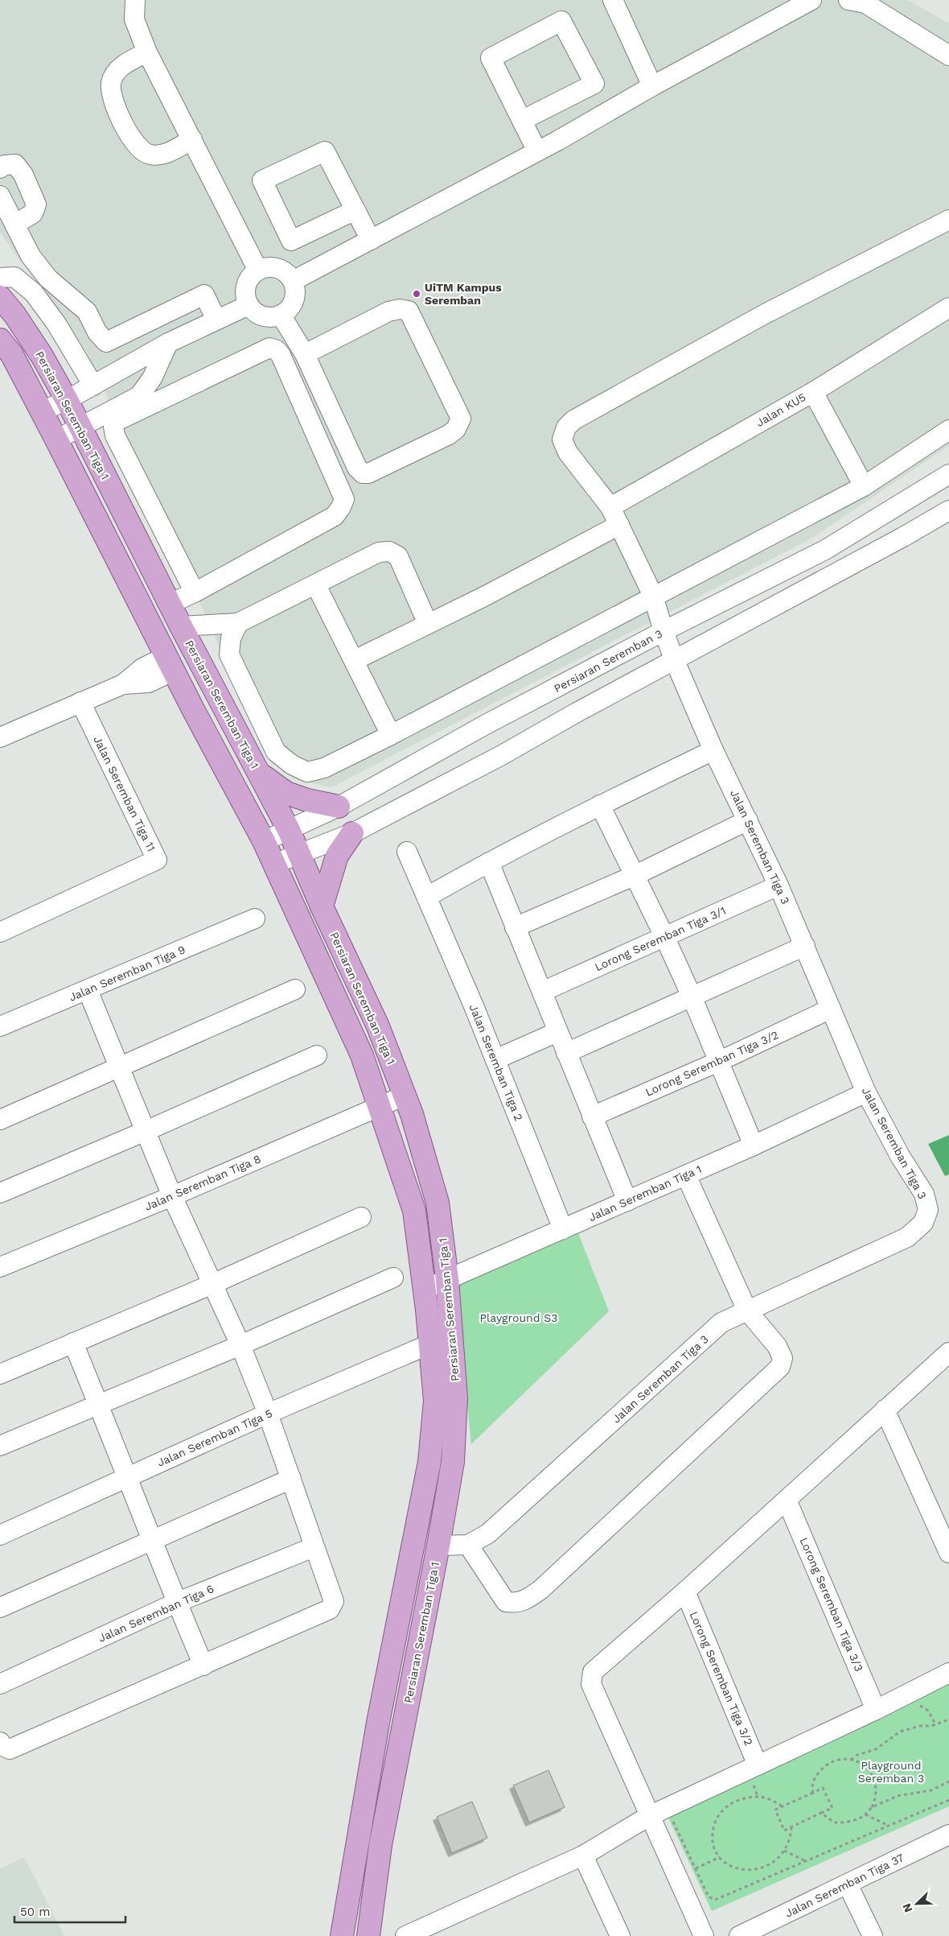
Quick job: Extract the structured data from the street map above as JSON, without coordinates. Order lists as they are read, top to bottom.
{
  "streets": {
    "main road": ["Persiaran Seremban Tiga 1"],
    "street": [
      "Jalan KU5",
      "Persiaran Seremban 3",
      "Jalan Seremban Tiga 11",
      "Jalan Seremban Tiga 3",
      "Lorong Seremban Tiga 3/1",
      "Jalan Seremban Tiga 9",
      "Jalan Seremban Tiga 2",
      "Lorong Seremban Tiga 3/2",
      "Jalan Seremban Tiga 8",
      "Jalan Seremban Tiga 1",
      "Jalan Seremban Tiga 5",
      "Lorong Seremban Tiga 3/3",
      "Jalan Seremban Tiga 6",
      "Jalan Seremban Tiga 37"
    ]
  },
  "crossings": [
    ["Jalan KU5", "Jalan Seremban Tiga 3"],
    ["Persiaran Seremban Tiga 1", "Persiaran Seremban 3"],
    ["Persiaran Seremban Tiga 1", "Jalan Seremban Tiga 3"],
    ["Persiaran Seremban Tiga 1", "Jalan Seremban Tiga 8"],
    ["Persiaran Seremban Tiga 1", "Jalan Seremban Tiga 1"],
    ["Persiaran Seremban Tiga 1", "Jalan Seremban Tiga 5"],
    ["Persiaran Seremban 3", "Jalan Seremban Tiga 3"],
    ["Jalan Seremban Tiga 3", "Lorong Seremban Tiga 3/1"],
    ["Jalan Seremban Tiga 3", "Lorong Seremban Tiga 3/2"],
    ["Jalan Seremban Tiga 3", "Jalan Seremban Tiga 1"],
    ["Jalan Seremban Tiga 2", "Jalan Seremban Tiga 1"]
  ],
  "parks": ["Playground S3", "Playground Seremban 3"],
  "places": ["UiTM Kampus Seremban"],
  "scale_bar": "50 m",
  "north": "bottom left"
}
